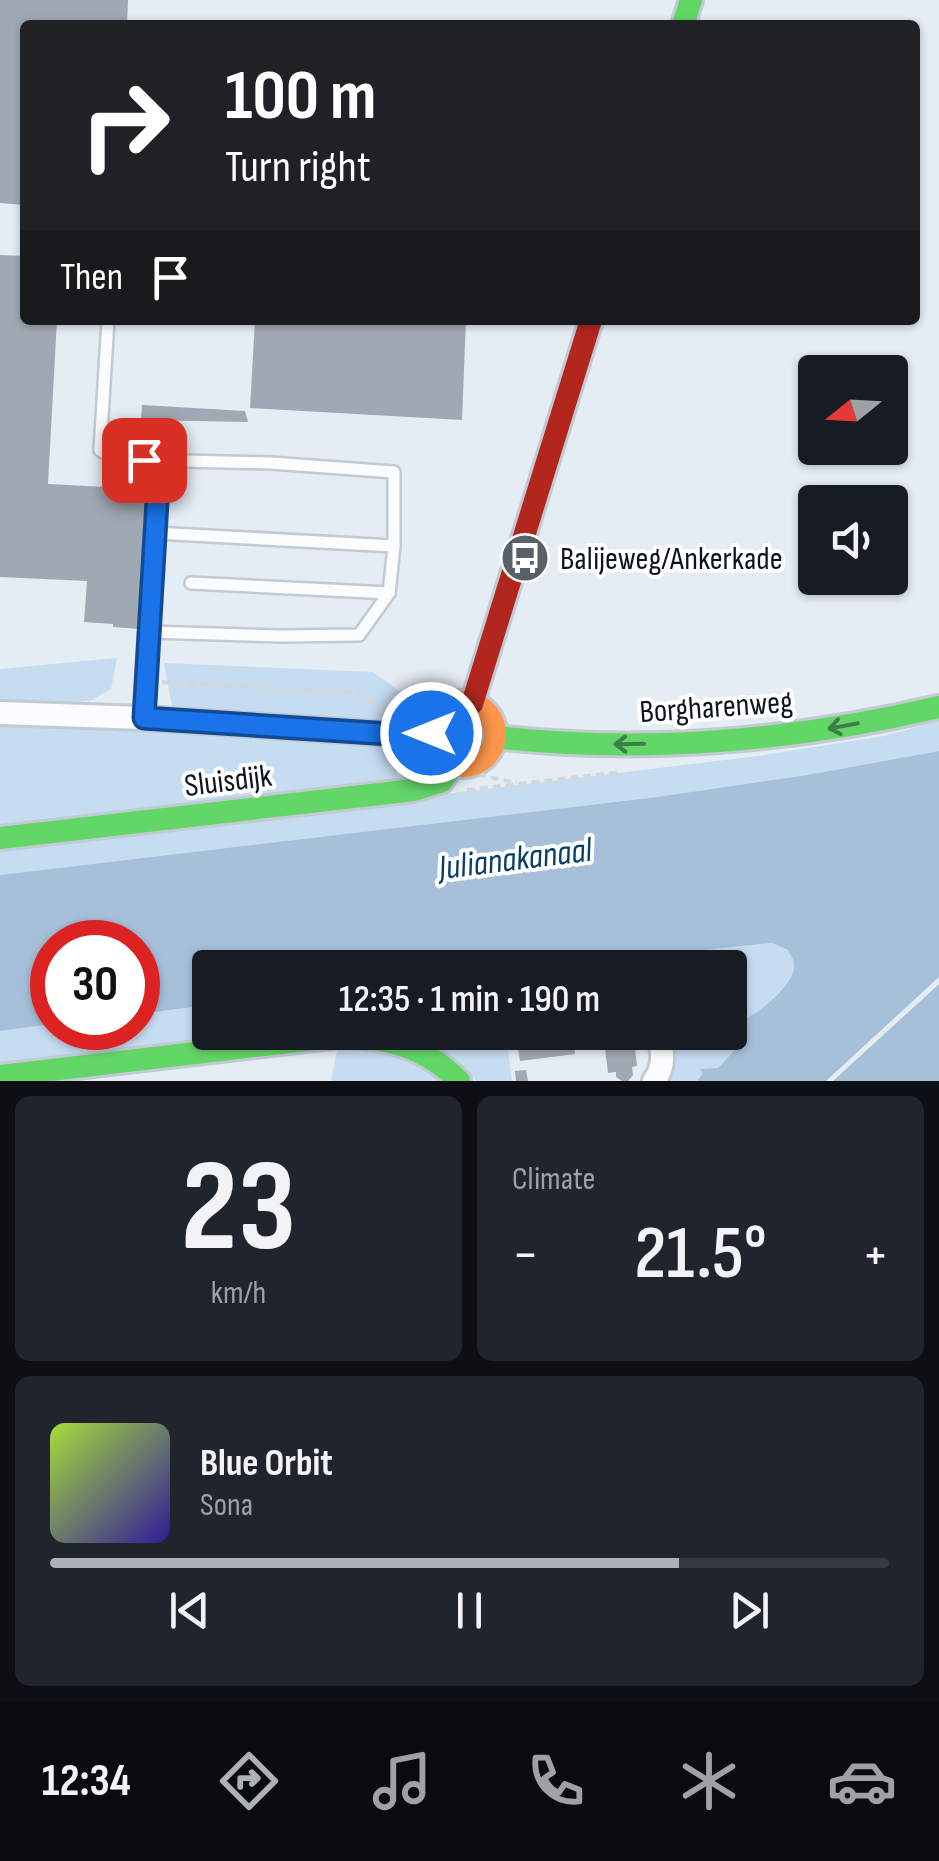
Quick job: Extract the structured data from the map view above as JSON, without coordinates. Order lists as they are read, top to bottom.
{
  "streets": {
    "street": ["Borgharenweg", "Sluisdijk"]
  },
  "crossings": [
    ["Borgharenweg", "Sluisdijk"]
  ],
  "one_way": ["Borgharenweg"],
  "water": ["Julianakanaal"],
  "places": {
    "bus stop": ["Balijeweg/Ankerkade"]
  },
  "north": "left",
  "page": {
    "turn": ["100 m", "Turn right"],
    "then": "Then",
    "limit": "30",
    "trip": "12:35 · 1 min · 190 m",
    "tile": [
      ["23", "km/h"],
      "Climate"
    ],
    "heat": ["−", "21.5°", "+"],
    "song": ["Blue Orbit", "Sona"],
    "tabs": "12:34"
  }
}
